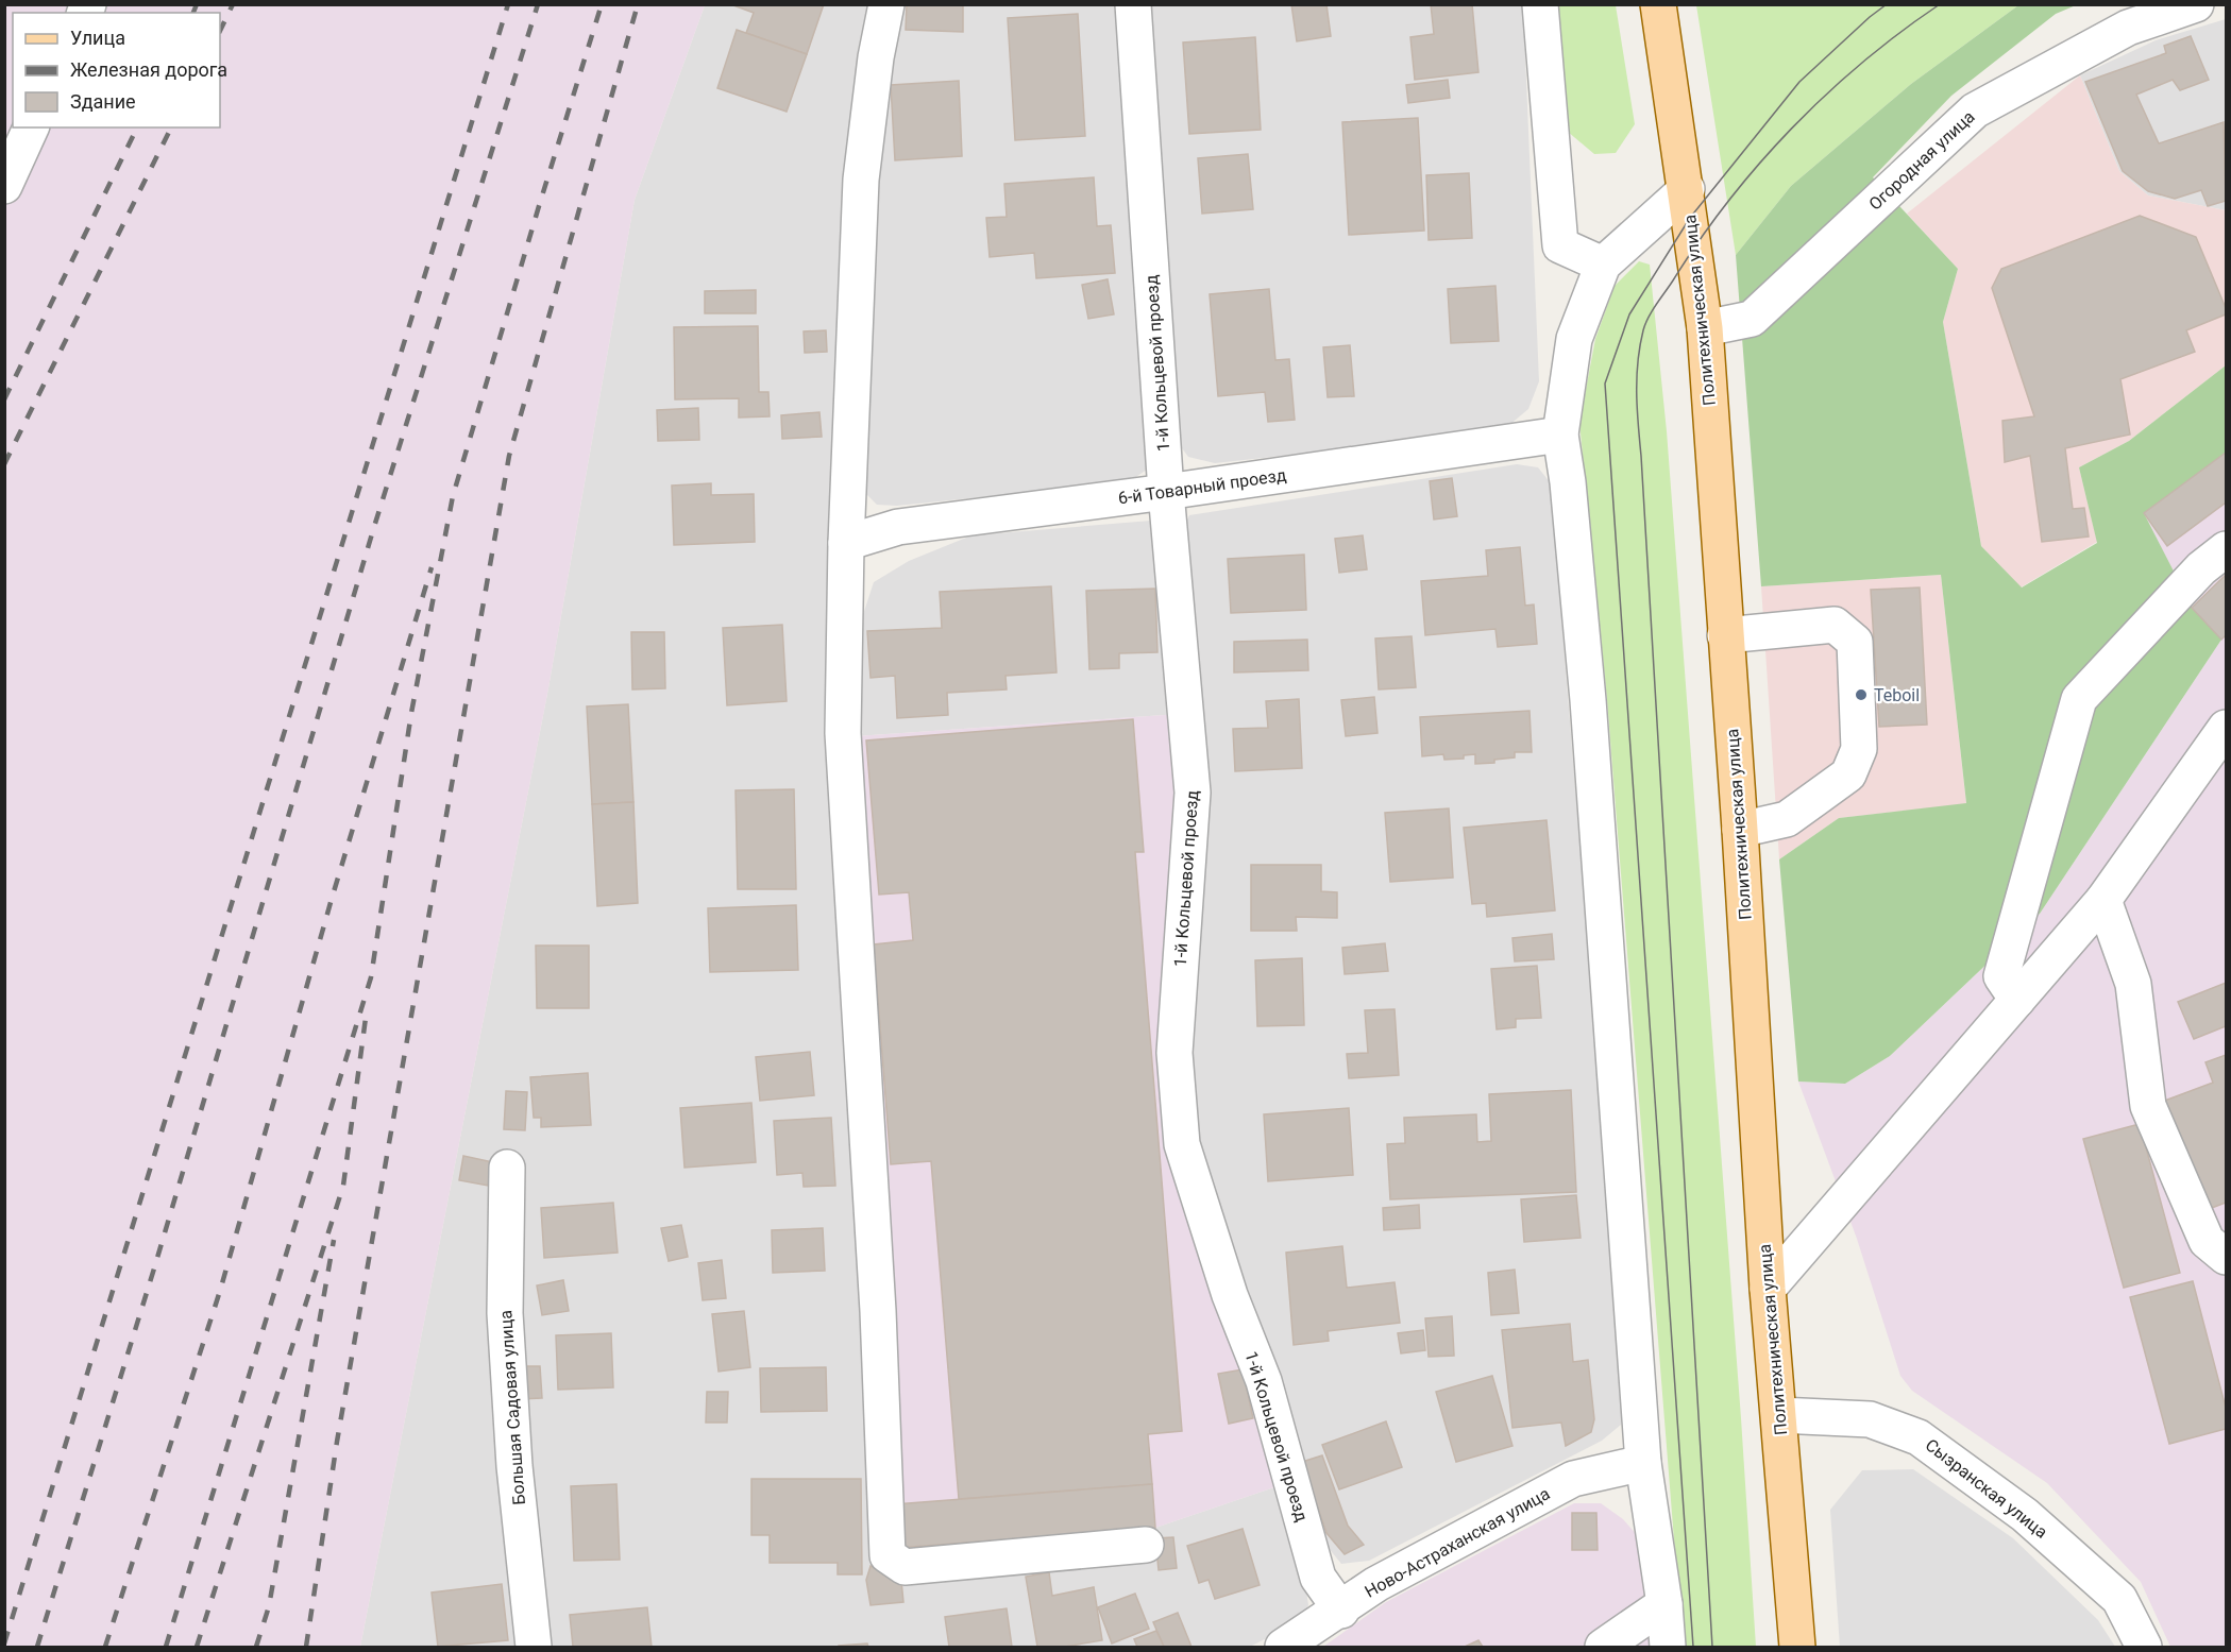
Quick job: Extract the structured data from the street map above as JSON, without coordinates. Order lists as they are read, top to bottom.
{
  "streets": {
    "main road": ["Политехническая улица"],
    "street": [
      "Огородная улица",
      "1-й Кольцевой проезд",
      "6-й Товарный проезд",
      "Большая Садовая улица",
      "Сызранская улица",
      "Ново-Астраханская улица"
    ]
  },
  "crossings": [
    ["Огородная улица", "Политехническая улица"],
    ["Политехническая улица", "Сызранская улица"],
    ["1-й Кольцевой проезд", "6-й Товарный проезд"],
    ["1-й Кольцевой проезд", "Ново-Астраханская улица"]
  ],
  "places": ["Teboil"],
  "legend": ["Улица", "Железная дорога", "Здание"]
}
